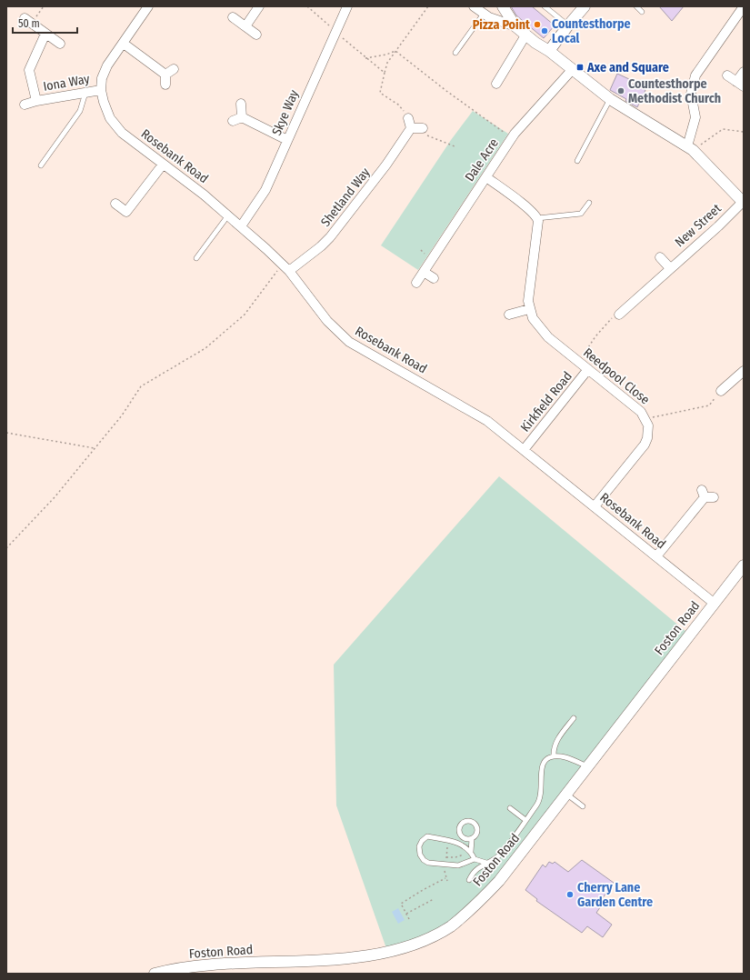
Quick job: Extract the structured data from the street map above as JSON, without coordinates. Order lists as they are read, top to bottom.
{
  "streets": {
    "street": [
      "Iona Way",
      "Skye Way",
      "Rosebank Road",
      "Dale Acre",
      "Shetland Way",
      "New Street",
      "Reedpool Close",
      "Kirkfield Road",
      "Foston Road"
    ]
  },
  "crossings": [
    ["Iona Way", "Rosebank Road"],
    ["Skye Way", "Rosebank Road"],
    ["Rosebank Road", "Shetland Way"],
    ["Rosebank Road", "Reedpool Close"],
    ["Rosebank Road", "Kirkfield Road"],
    ["Rosebank Road", "Foston Road"],
    ["Reedpool Close", "Kirkfield Road"]
  ],
  "places": {
    "other": [
      "Pizza Point",
      "Countesthorpe Local",
      "Countesthorpe Methodist Church",
      "Cherry Lane Garden Centre"
    ],
    "transit": ["Axe and Square"]
  },
  "scale_bar": "50 m"
}
